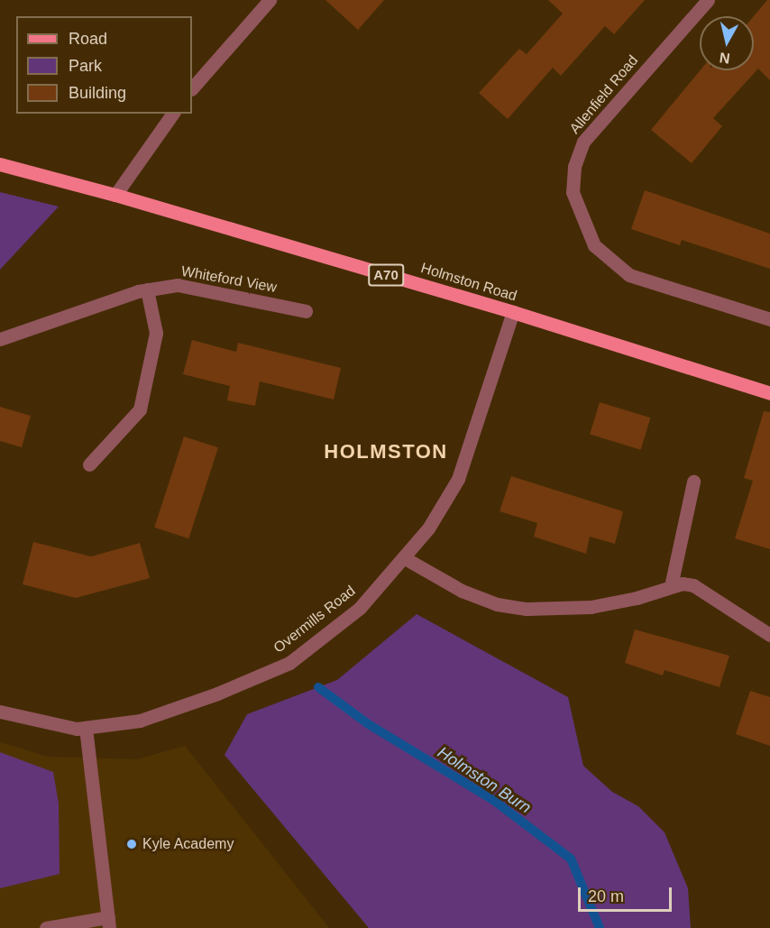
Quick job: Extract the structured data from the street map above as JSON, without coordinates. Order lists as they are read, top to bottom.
{
  "streets": {
    "main road": ["A70", "Holmston Road"],
    "street": ["Allenfield Road", "Whiteford View", "Overmills Road"]
  },
  "crossings": [
    ["Holmston Road", "Overmills Road"]
  ],
  "districts": ["HOLMSTON"],
  "water": ["Holmston Burn"],
  "places": ["Kyle Academy"],
  "legend": ["Road", "Park", "Building"],
  "scale_bar": "20 m",
  "north": "bottom"
}
